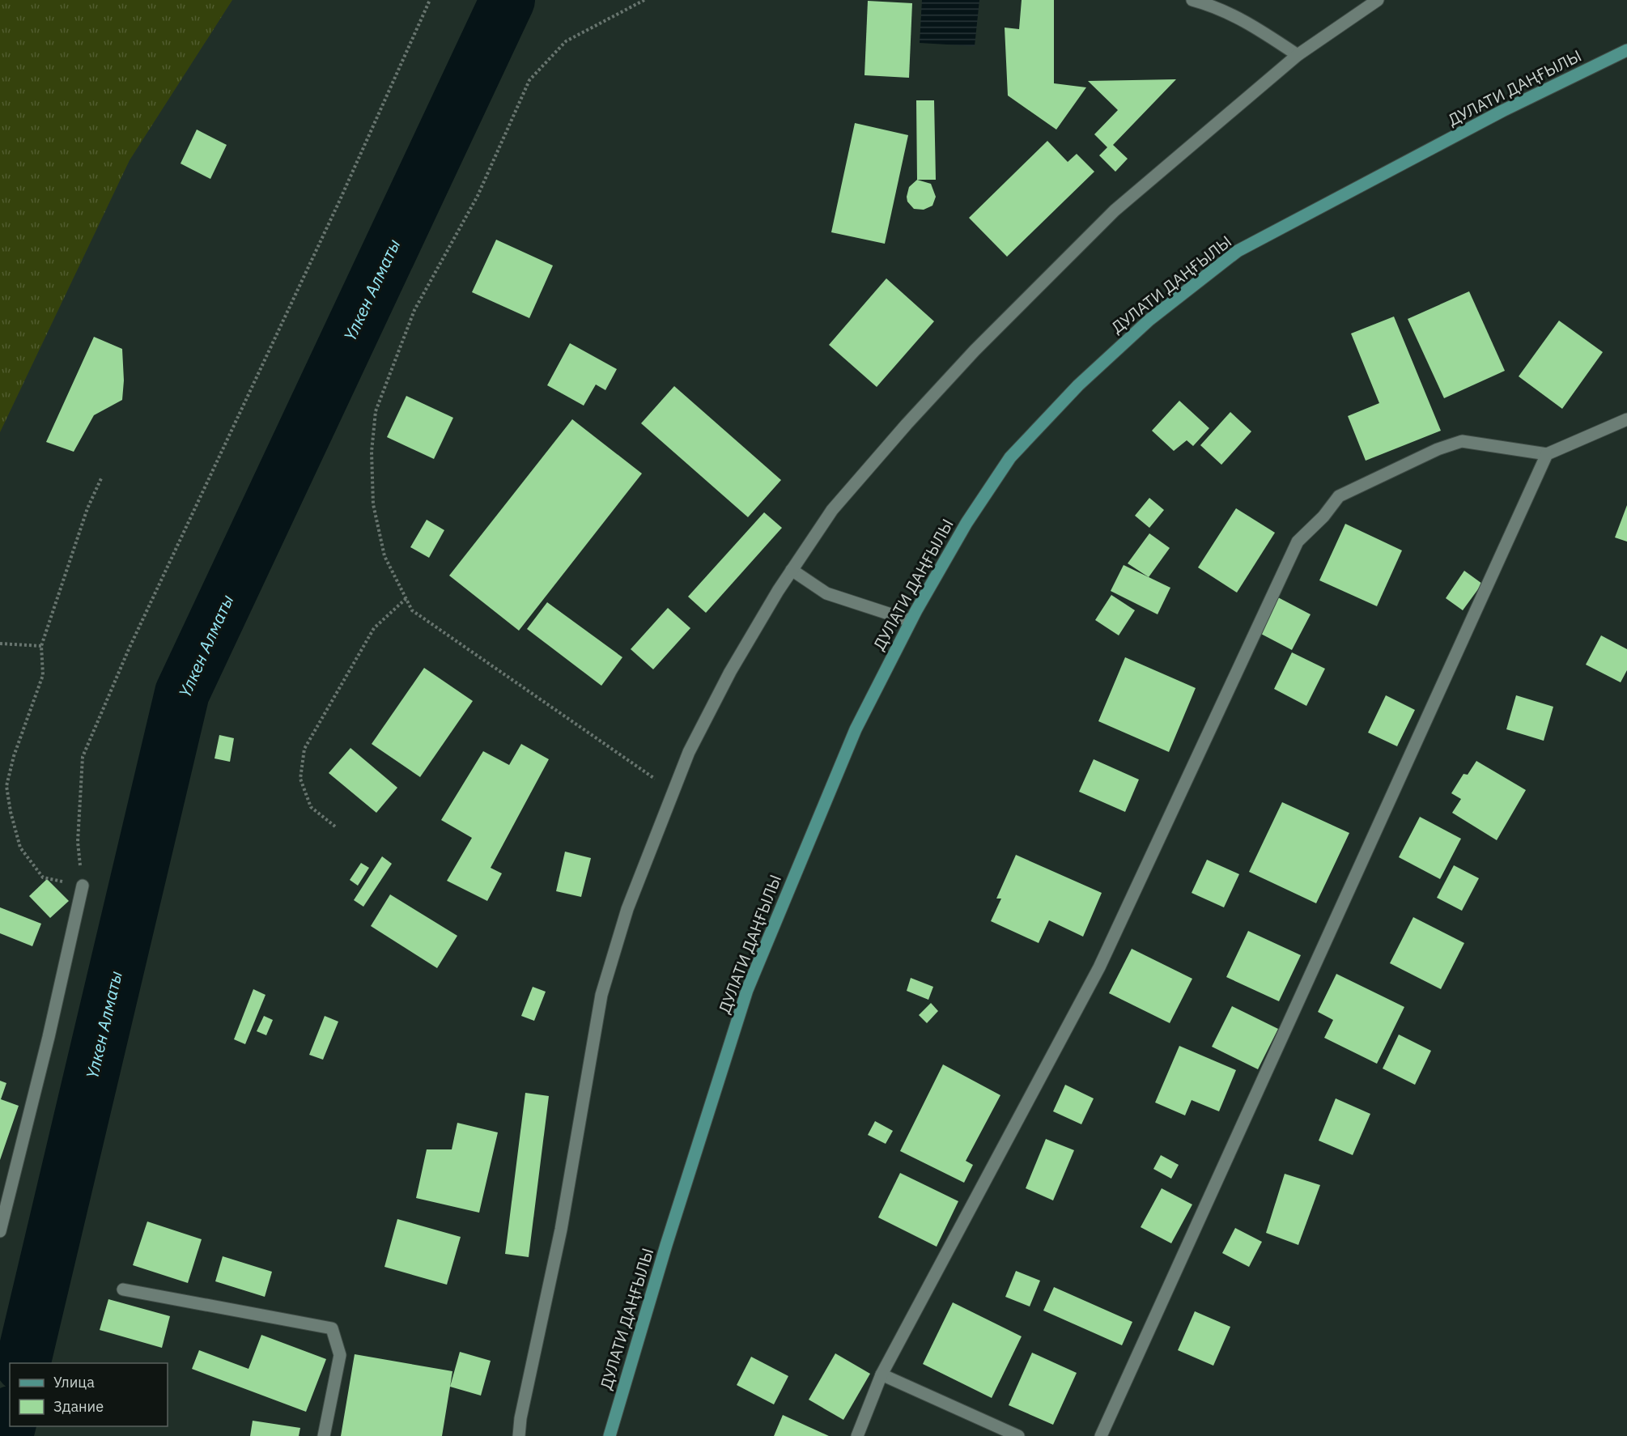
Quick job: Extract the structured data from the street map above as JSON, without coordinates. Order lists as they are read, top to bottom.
{
  "streets": {
    "main road": ["ДУЛАТИ ДАҢҒЫЛЫ"]
  },
  "water": ["Үлкен Алматы"],
  "legend": ["Улица", "Здание"]
}
